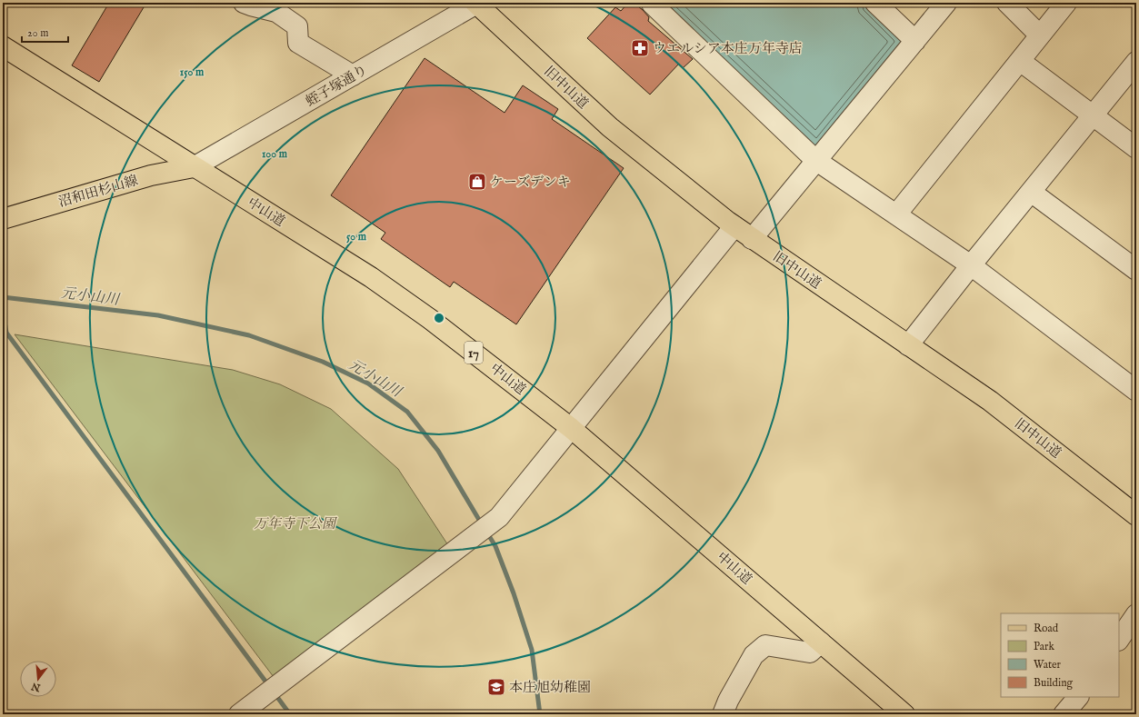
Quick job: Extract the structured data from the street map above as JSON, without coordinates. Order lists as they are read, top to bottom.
{
  "streets": {
    "main road": [
      "旧中山道",
      "沼和田杉山線",
      "中山道",
      "17"
    ],
    "street": ["蛭子塚通り"]
  },
  "crossings": [
    ["蛭子塚通り", "旧中山道"],
    ["蛭子塚通り", "沼和田杉山線"],
    ["蛭子塚通り", "中山道"],
    ["沼和田杉山線", "中山道"]
  ],
  "water": ["元小山川"],
  "parks": ["万年寺下公園"],
  "places": {
    "pharmacy": ["ウエルシア本庄万年寺店"],
    "shop": ["ケーズデンキ"],
    "school or university": ["本庄旭幼稚園"]
  },
  "legend": [
    "Road",
    "Park",
    "Water",
    "Building"
  ],
  "scale_bar": "20 m",
  "north": "bottom",
  "rings": ["150 m", "100 m", "50 m"]
}
